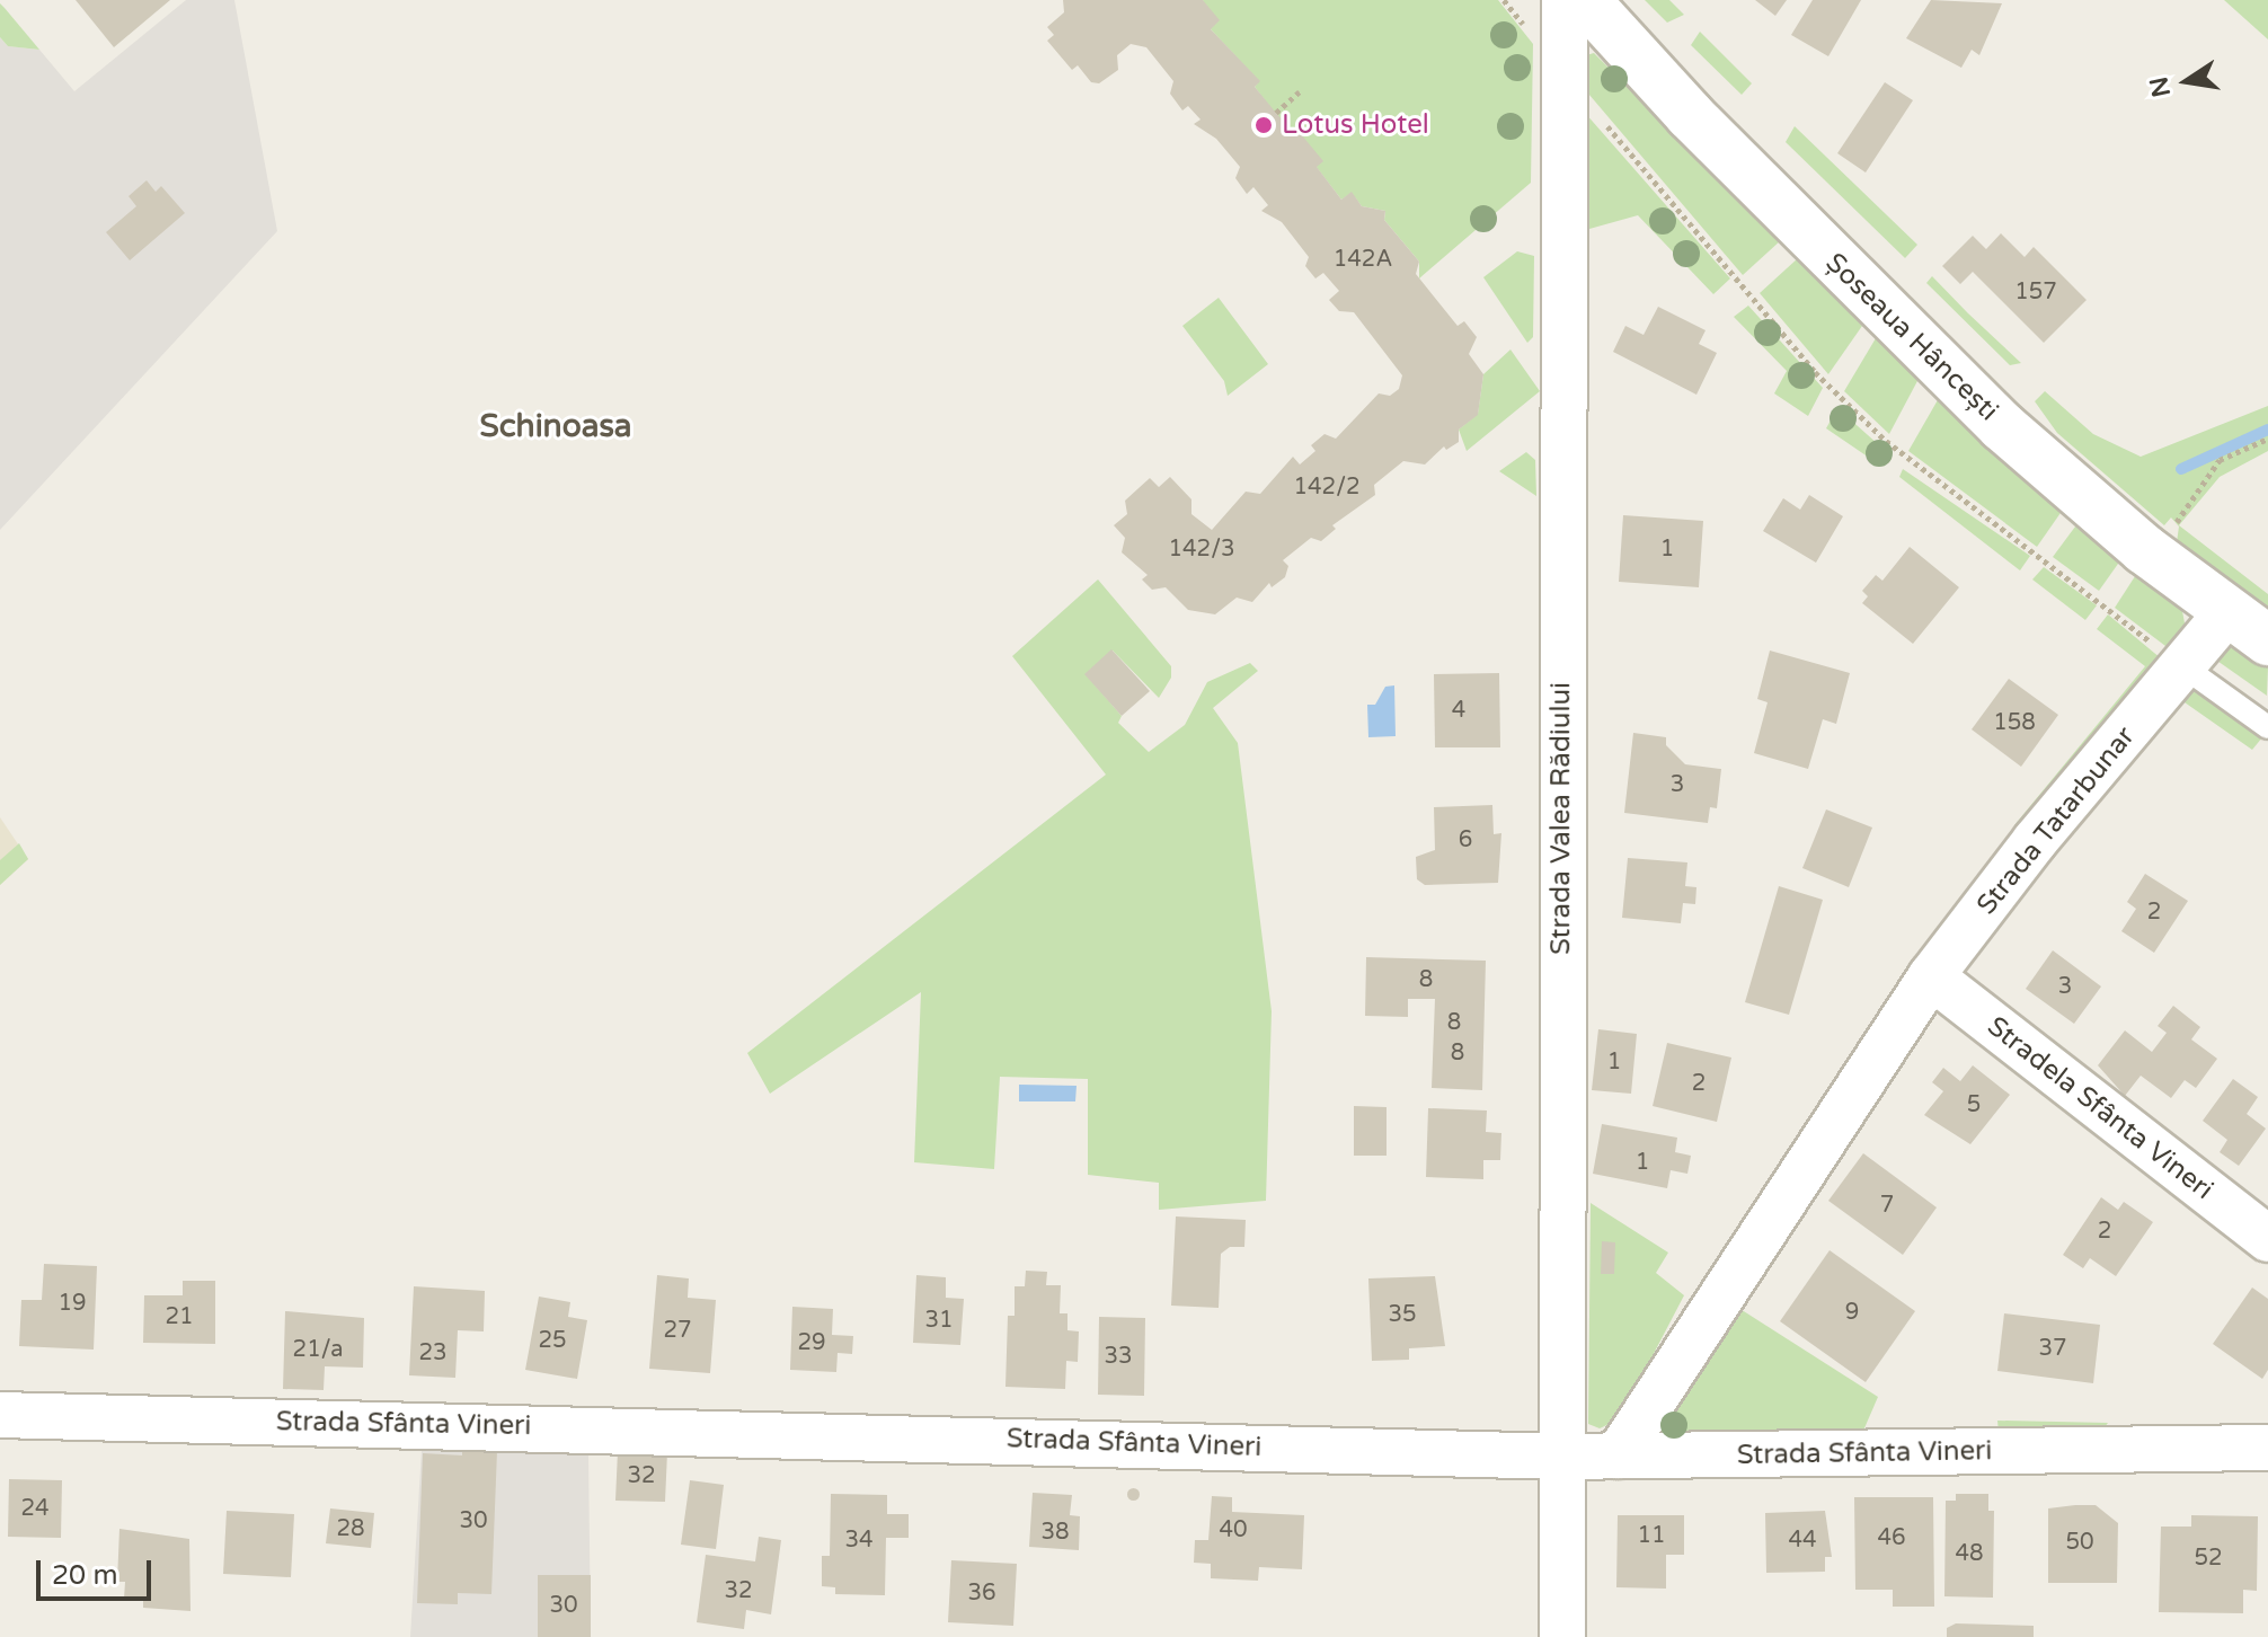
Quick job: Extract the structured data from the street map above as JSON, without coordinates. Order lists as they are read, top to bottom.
{
  "streets": {
    "street": [
      "Șoseaua Hâncești",
      "Strada Valea Rădiului",
      "Strada Tatarbunar",
      "Stradela Sfânta Vineri",
      "Strada Sfânta Vineri"
    ]
  },
  "crossings": [
    ["Șoseaua Hâncești", "Strada Tatarbunar"],
    ["Strada Valea Rădiului", "Strada Sfânta Vineri"],
    ["Strada Tatarbunar", "Stradela Sfânta Vineri"]
  ],
  "districts": ["Schinoasa"],
  "places": ["Lotus Hotel"],
  "house_numbers": [
    "142A",
    "157",
    "142/2",
    "142/3",
    "1",
    "4",
    "158",
    "3",
    "6",
    "2",
    "8",
    "3",
    "8",
    "8",
    "1",
    "2",
    "5",
    "1",
    "7",
    "2",
    "19",
    "9",
    "35",
    "21",
    "31",
    "27",
    "25",
    "29",
    "37",
    "21/a",
    "23",
    "33",
    "32",
    "24",
    "30",
    "28",
    "40",
    "38",
    "11",
    "46",
    "34",
    "44",
    "50",
    "48",
    "52",
    "32",
    "36",
    "30"
  ],
  "scale_bar": "20 m",
  "north": "left"
}
